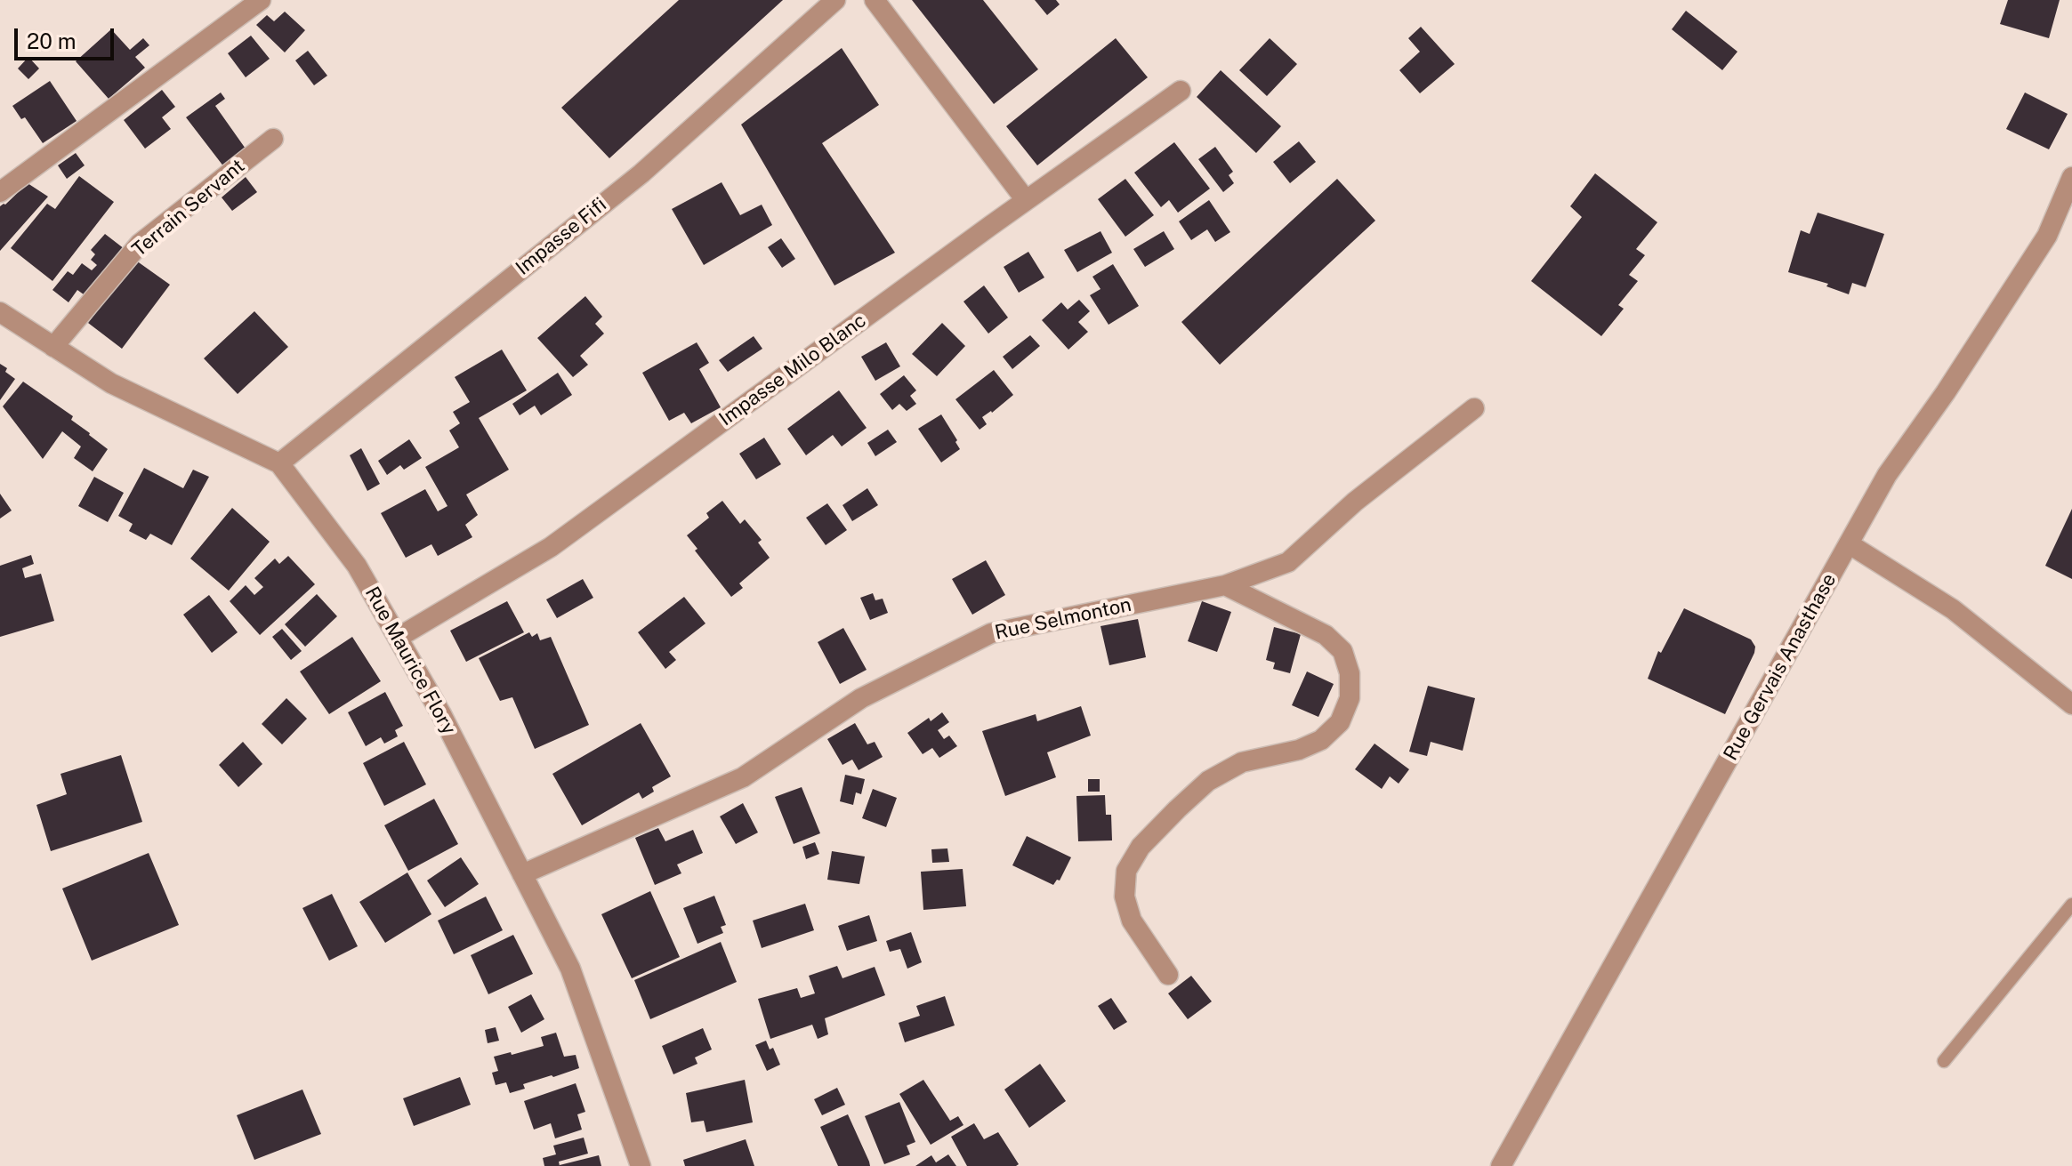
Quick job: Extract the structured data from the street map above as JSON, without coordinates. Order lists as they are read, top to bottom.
{
  "streets": {
    "street": [
      "Terrain Servant",
      "Impasse Fifi",
      "Impasse Milo Blanc",
      "Rue Selmonton",
      "Rue Maurice Flory",
      "Rue Gervais Anasthase"
    ]
  },
  "crossings": [
    ["Terrain Servant", "Rue Maurice Flory"],
    ["Impasse Fifi", "Rue Maurice Flory"],
    ["Impasse Milo Blanc", "Rue Maurice Flory"],
    ["Rue Selmonton", "Rue Maurice Flory"]
  ],
  "scale_bar": "20 m"
}
